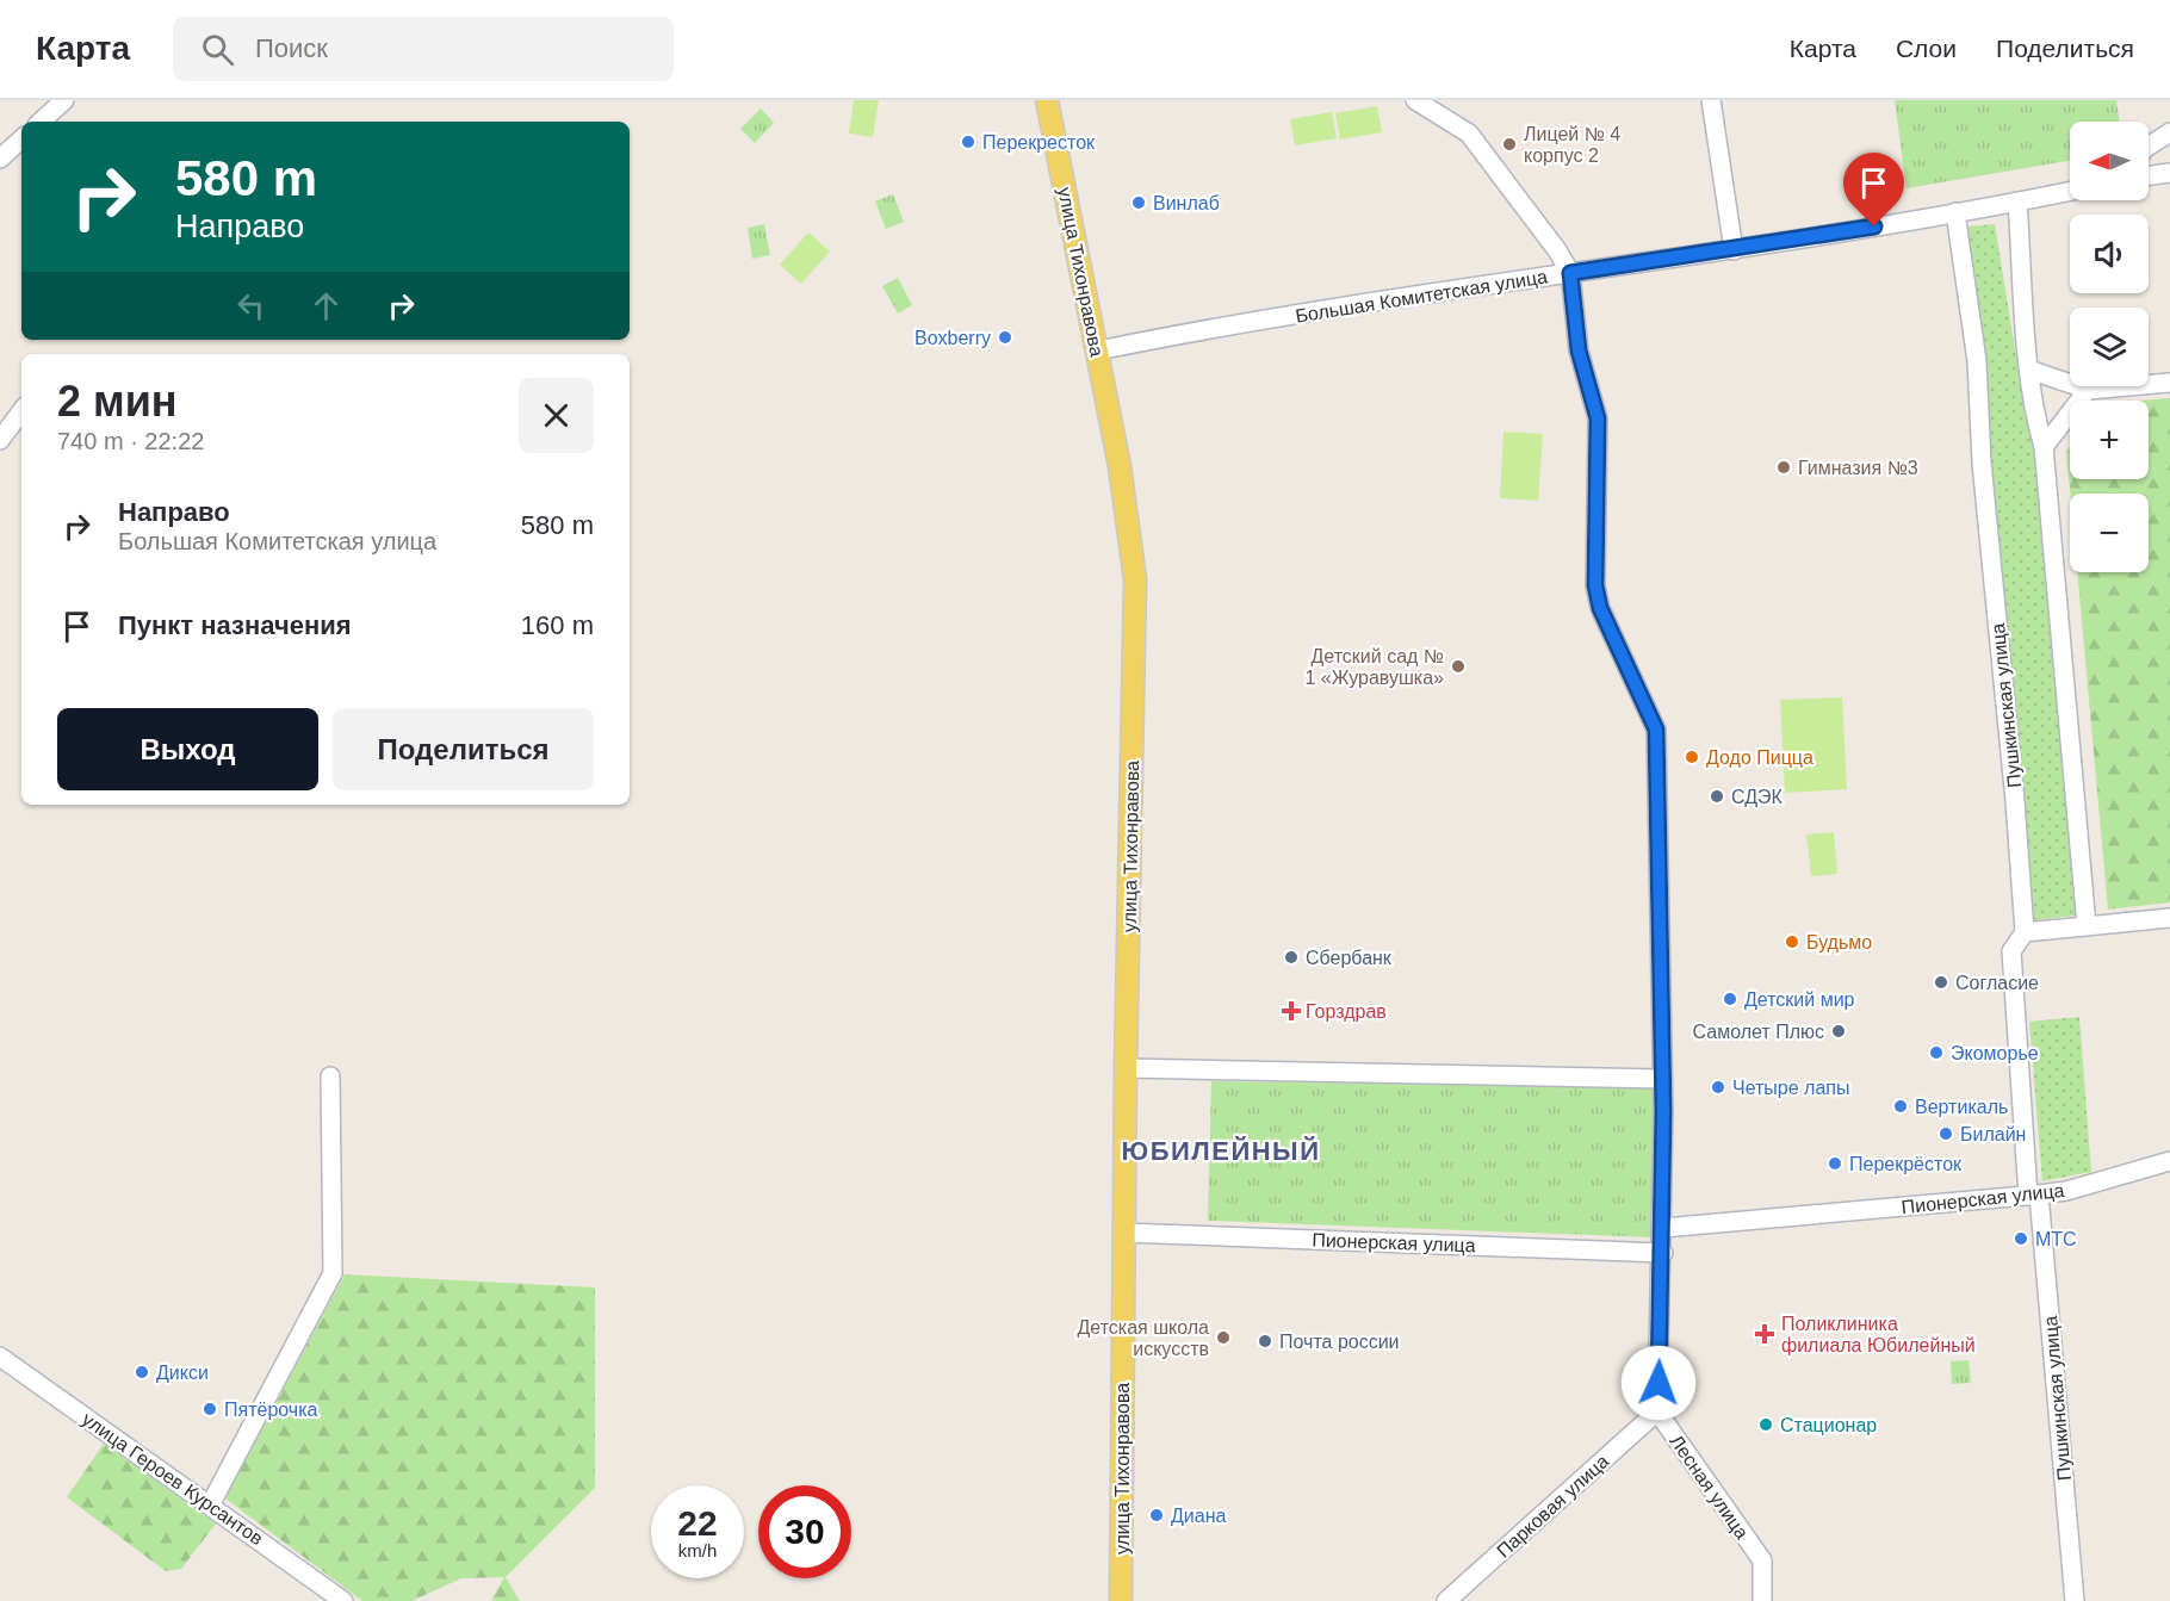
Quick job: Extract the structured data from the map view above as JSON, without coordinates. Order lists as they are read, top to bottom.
{
  "streets": {
    "main road": ["улица Тихонравова"],
    "street": [
      "Большая Комитетская улица",
      "Пушкинская улица",
      "Пионерская улица",
      "улица Героев Курсантов",
      "Лесная улица",
      "Парковая улица"
    ]
  },
  "crossings": [
    ["улица Тихонравова", "Большая Комитетская улица"],
    ["улица Тихонравова", "Пионерская улица"],
    ["Большая Комитетская улица", "Пушкинская улица"],
    ["Пушкинская улица", "Пионерская улица"],
    ["Лесная улица", "Парковая улица"]
  ],
  "districts": ["ЮБИЛЕЙНЫЙ"],
  "places": {
    "other": [
      "Перекресток",
      "Лицей № 4 корпус 2",
      "Винлаб",
      "Boxberry",
      "Гимназия №3",
      "Детский сад № 1 «Журавушка»",
      "Додо Пицца",
      "СДЭК",
      "Будьмо",
      "Сбербанк",
      "Согласие",
      "Детский мир",
      "Самолет Плюс",
      "Экоморье",
      "Четыре лапы",
      "Вертикаль",
      "Билайн",
      "Перекрёсток",
      "МТС",
      "Детская школа искусств",
      "Почта россии",
      "Дикси",
      "Пятёрочка",
      "Стационар",
      "Диана"
    ],
    "health": ["Горздрав", "Поликлиника филиала Юбилейный"]
  },
  "north": "left",
  "page": {
    "header": "Карта",
    "search": "Поиск",
    "nav": ["Карта", "Слои", "Поделиться"],
    "map_buttons": ["+", "−"],
    "turn": ["580 m", "Направо"],
    "heading": ["2 мин", "740 m · 22:22"],
    "list": [
      {
        "name": "Направо",
        "note": "Большая Комитетская улица",
        "value": "580 m"
      },
      {
        "name": "Пункт назначения",
        "value": "160 m"
      }
    ],
    "buttons": ["Выход", "Поделиться"],
    "speed": "22 km/h",
    "limit": "30"
  }
}
